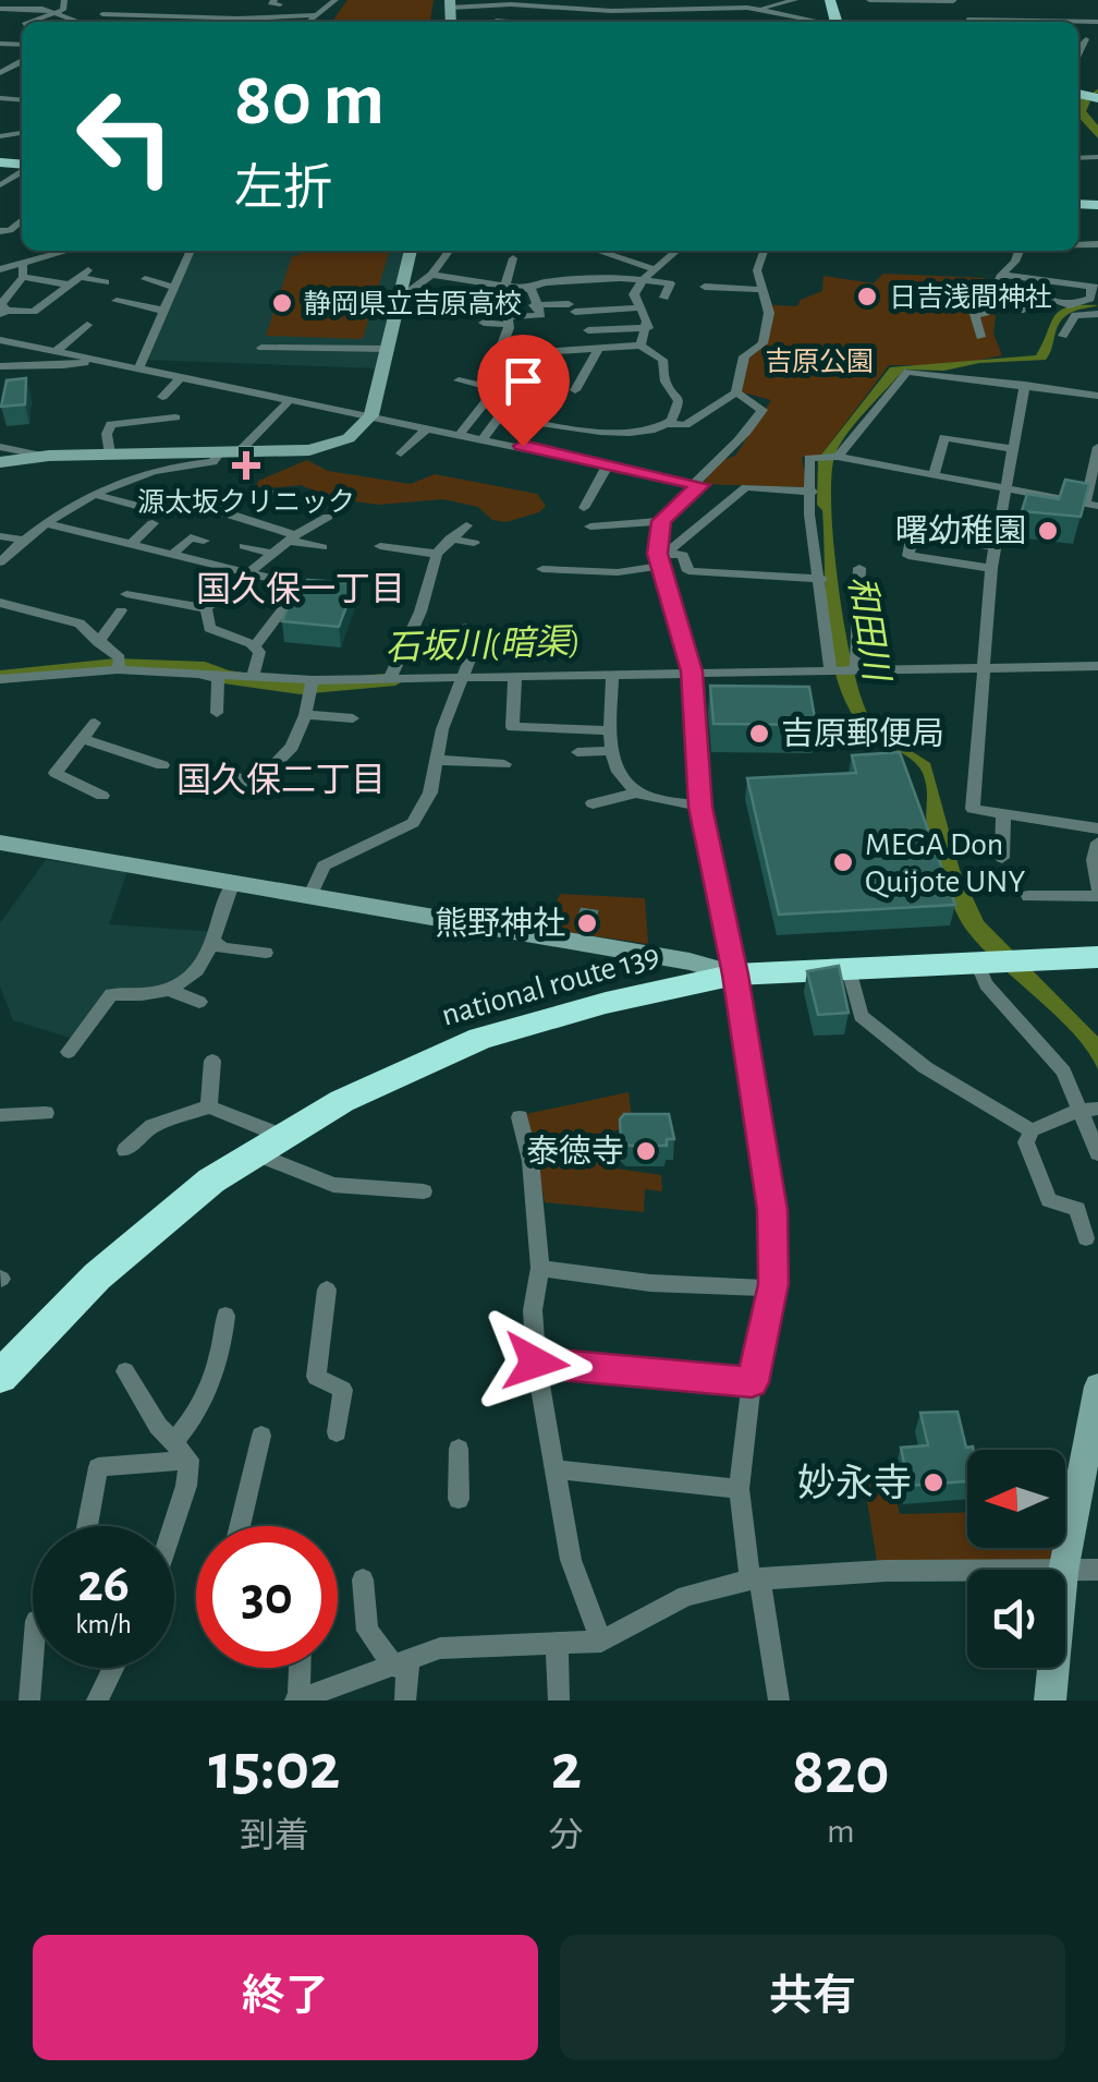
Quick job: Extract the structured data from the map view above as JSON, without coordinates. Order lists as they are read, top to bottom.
{
  "streets": {
    "highway": ["national route 139"]
  },
  "districts": ["国久保一丁目", "国久保二丁目"],
  "water": ["和田川", "石坂川(暗渠)"],
  "parks": ["吉原公園"],
  "places": {
    "other": [
      "日吉浅間神社",
      "静岡県立吉原高校",
      "曙幼稚園",
      "吉原郵便局",
      "MEGA Don Quijote UNY",
      "熊野神社",
      "泰徳寺",
      "妙永寺"
    ],
    "health": ["源太坂クリニック"]
  },
  "north": "left",
  "page": {
    "turn": ["80 m", "左折"],
    "speed": "26 km/h",
    "limit": "30",
    "eta": [
      "15:02",
      "到着",
      "2",
      "分",
      "820",
      "m"
    ],
    "buttons": ["終了", "共有"]
  }
}
